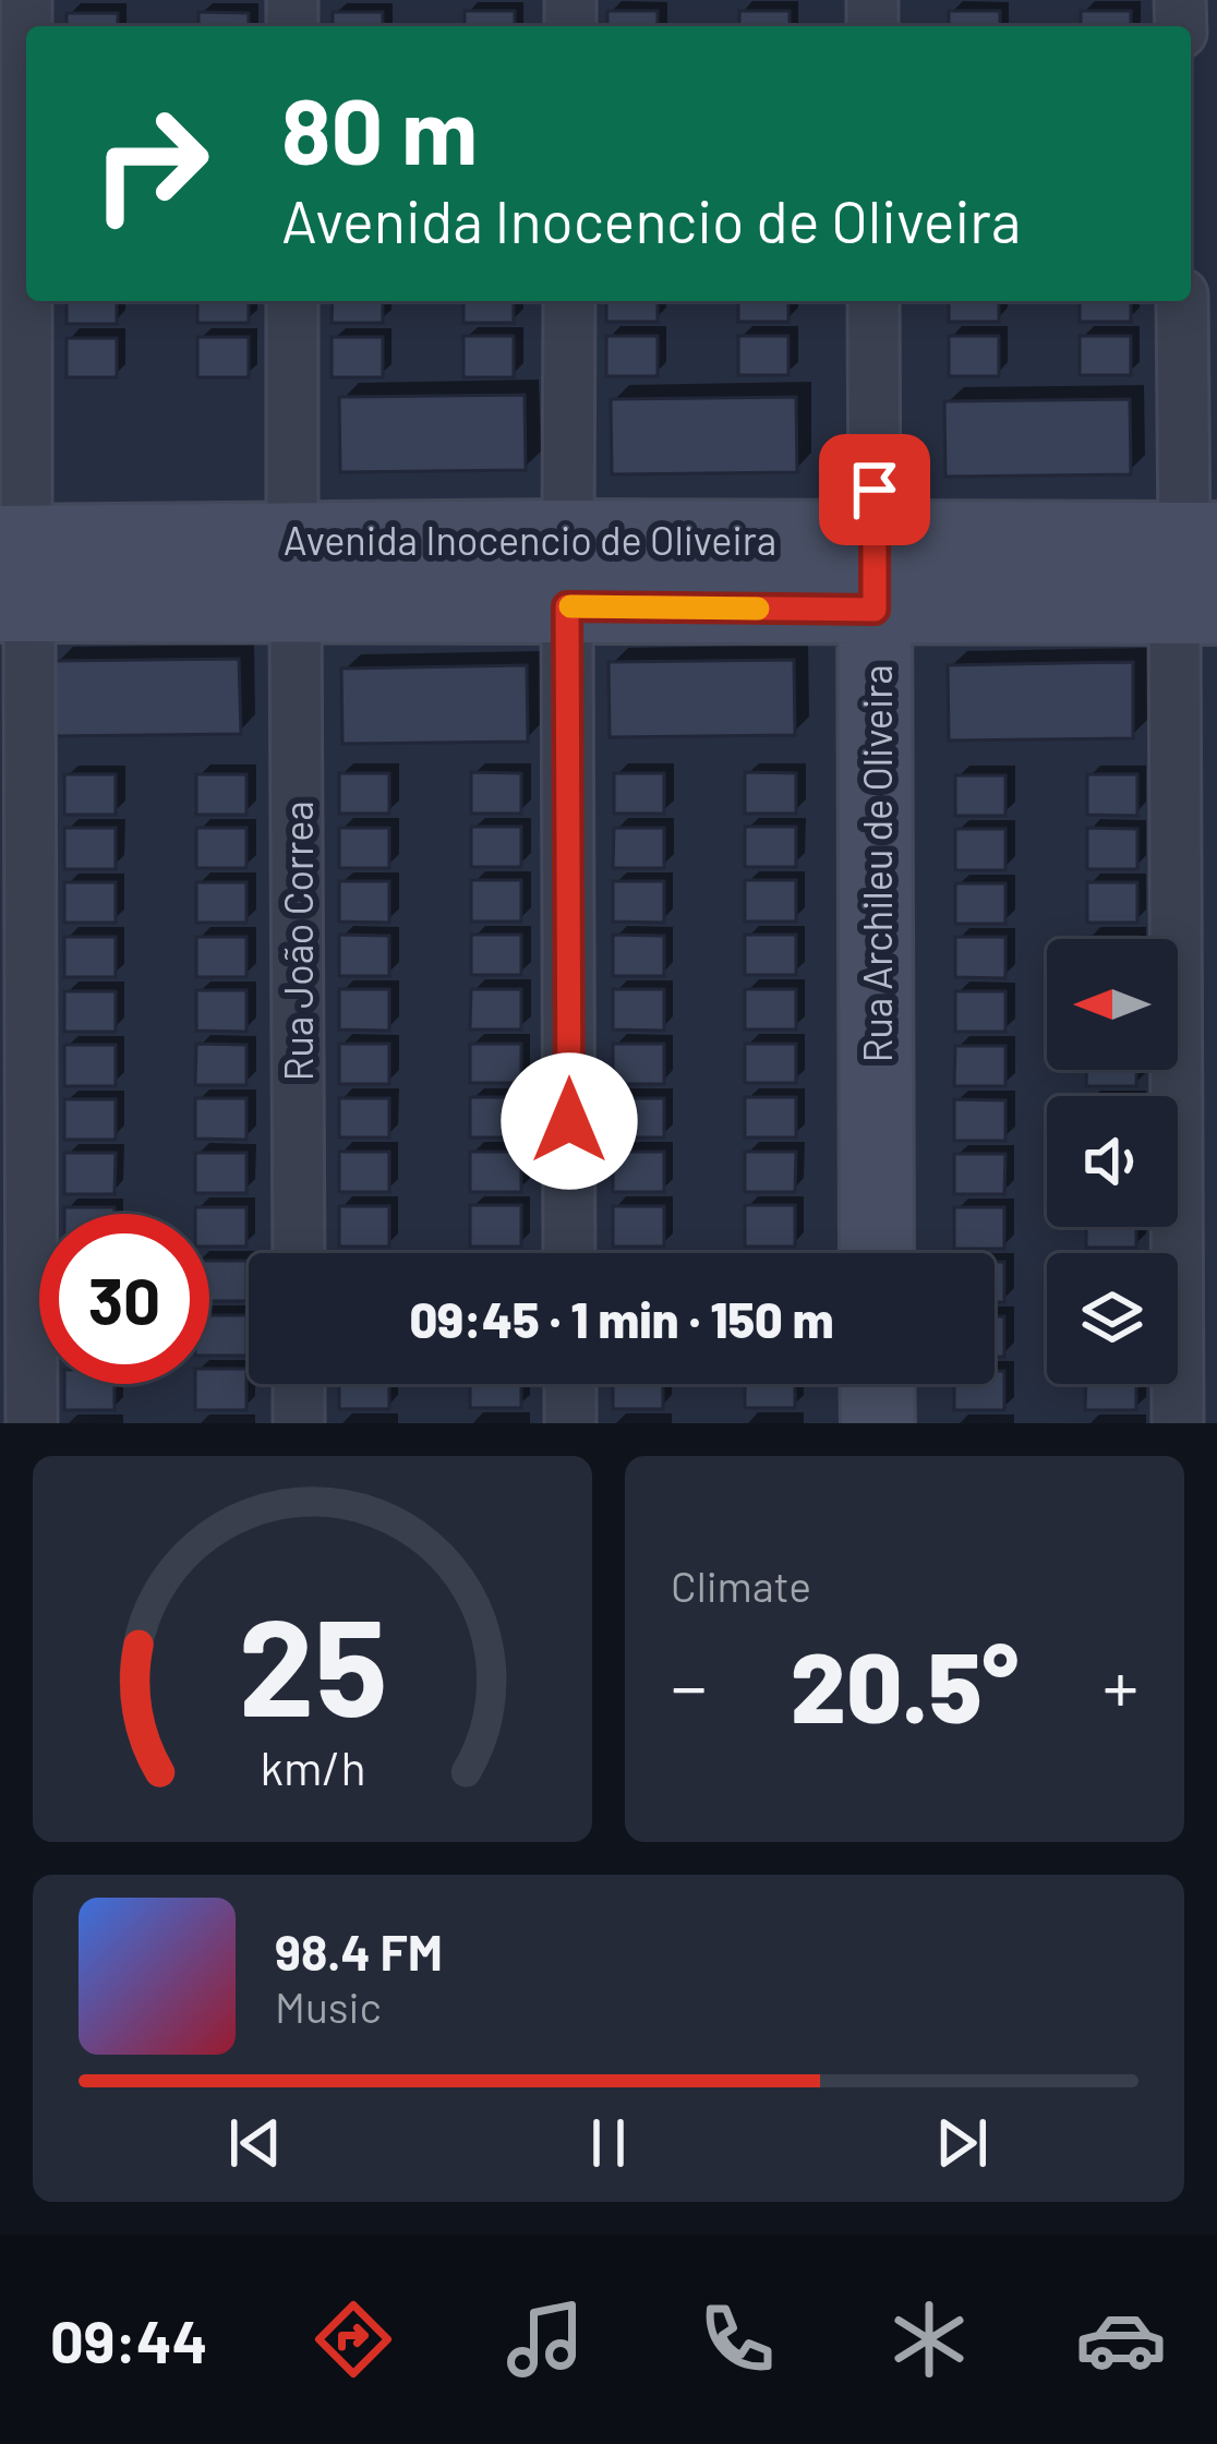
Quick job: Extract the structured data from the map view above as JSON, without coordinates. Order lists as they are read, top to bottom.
{
  "streets": {
    "street": ["Avenida Inocencio de Oliveira", "Rua Archileu de Oliveira", "Rua João Correa"]
  },
  "crossings": [
    ["Avenida Inocencio de Oliveira", "Rua Archileu de Oliveira"],
    ["Avenida Inocencio de Oliveira", "Rua João Correa"]
  ],
  "north": "left",
  "page": {
    "turn": ["80 m", "Avenida Inocencio de Oliveira"],
    "limit": "30",
    "trip": "09:45 · 1 min · 150 m",
    "tile": "Climate",
    "heat": ["−", "20.5°", "+"],
    "song": ["98.4 FM", "Music"],
    "tabs": "09:44",
    "gauge": ["25", "km/h"]
  }
}
